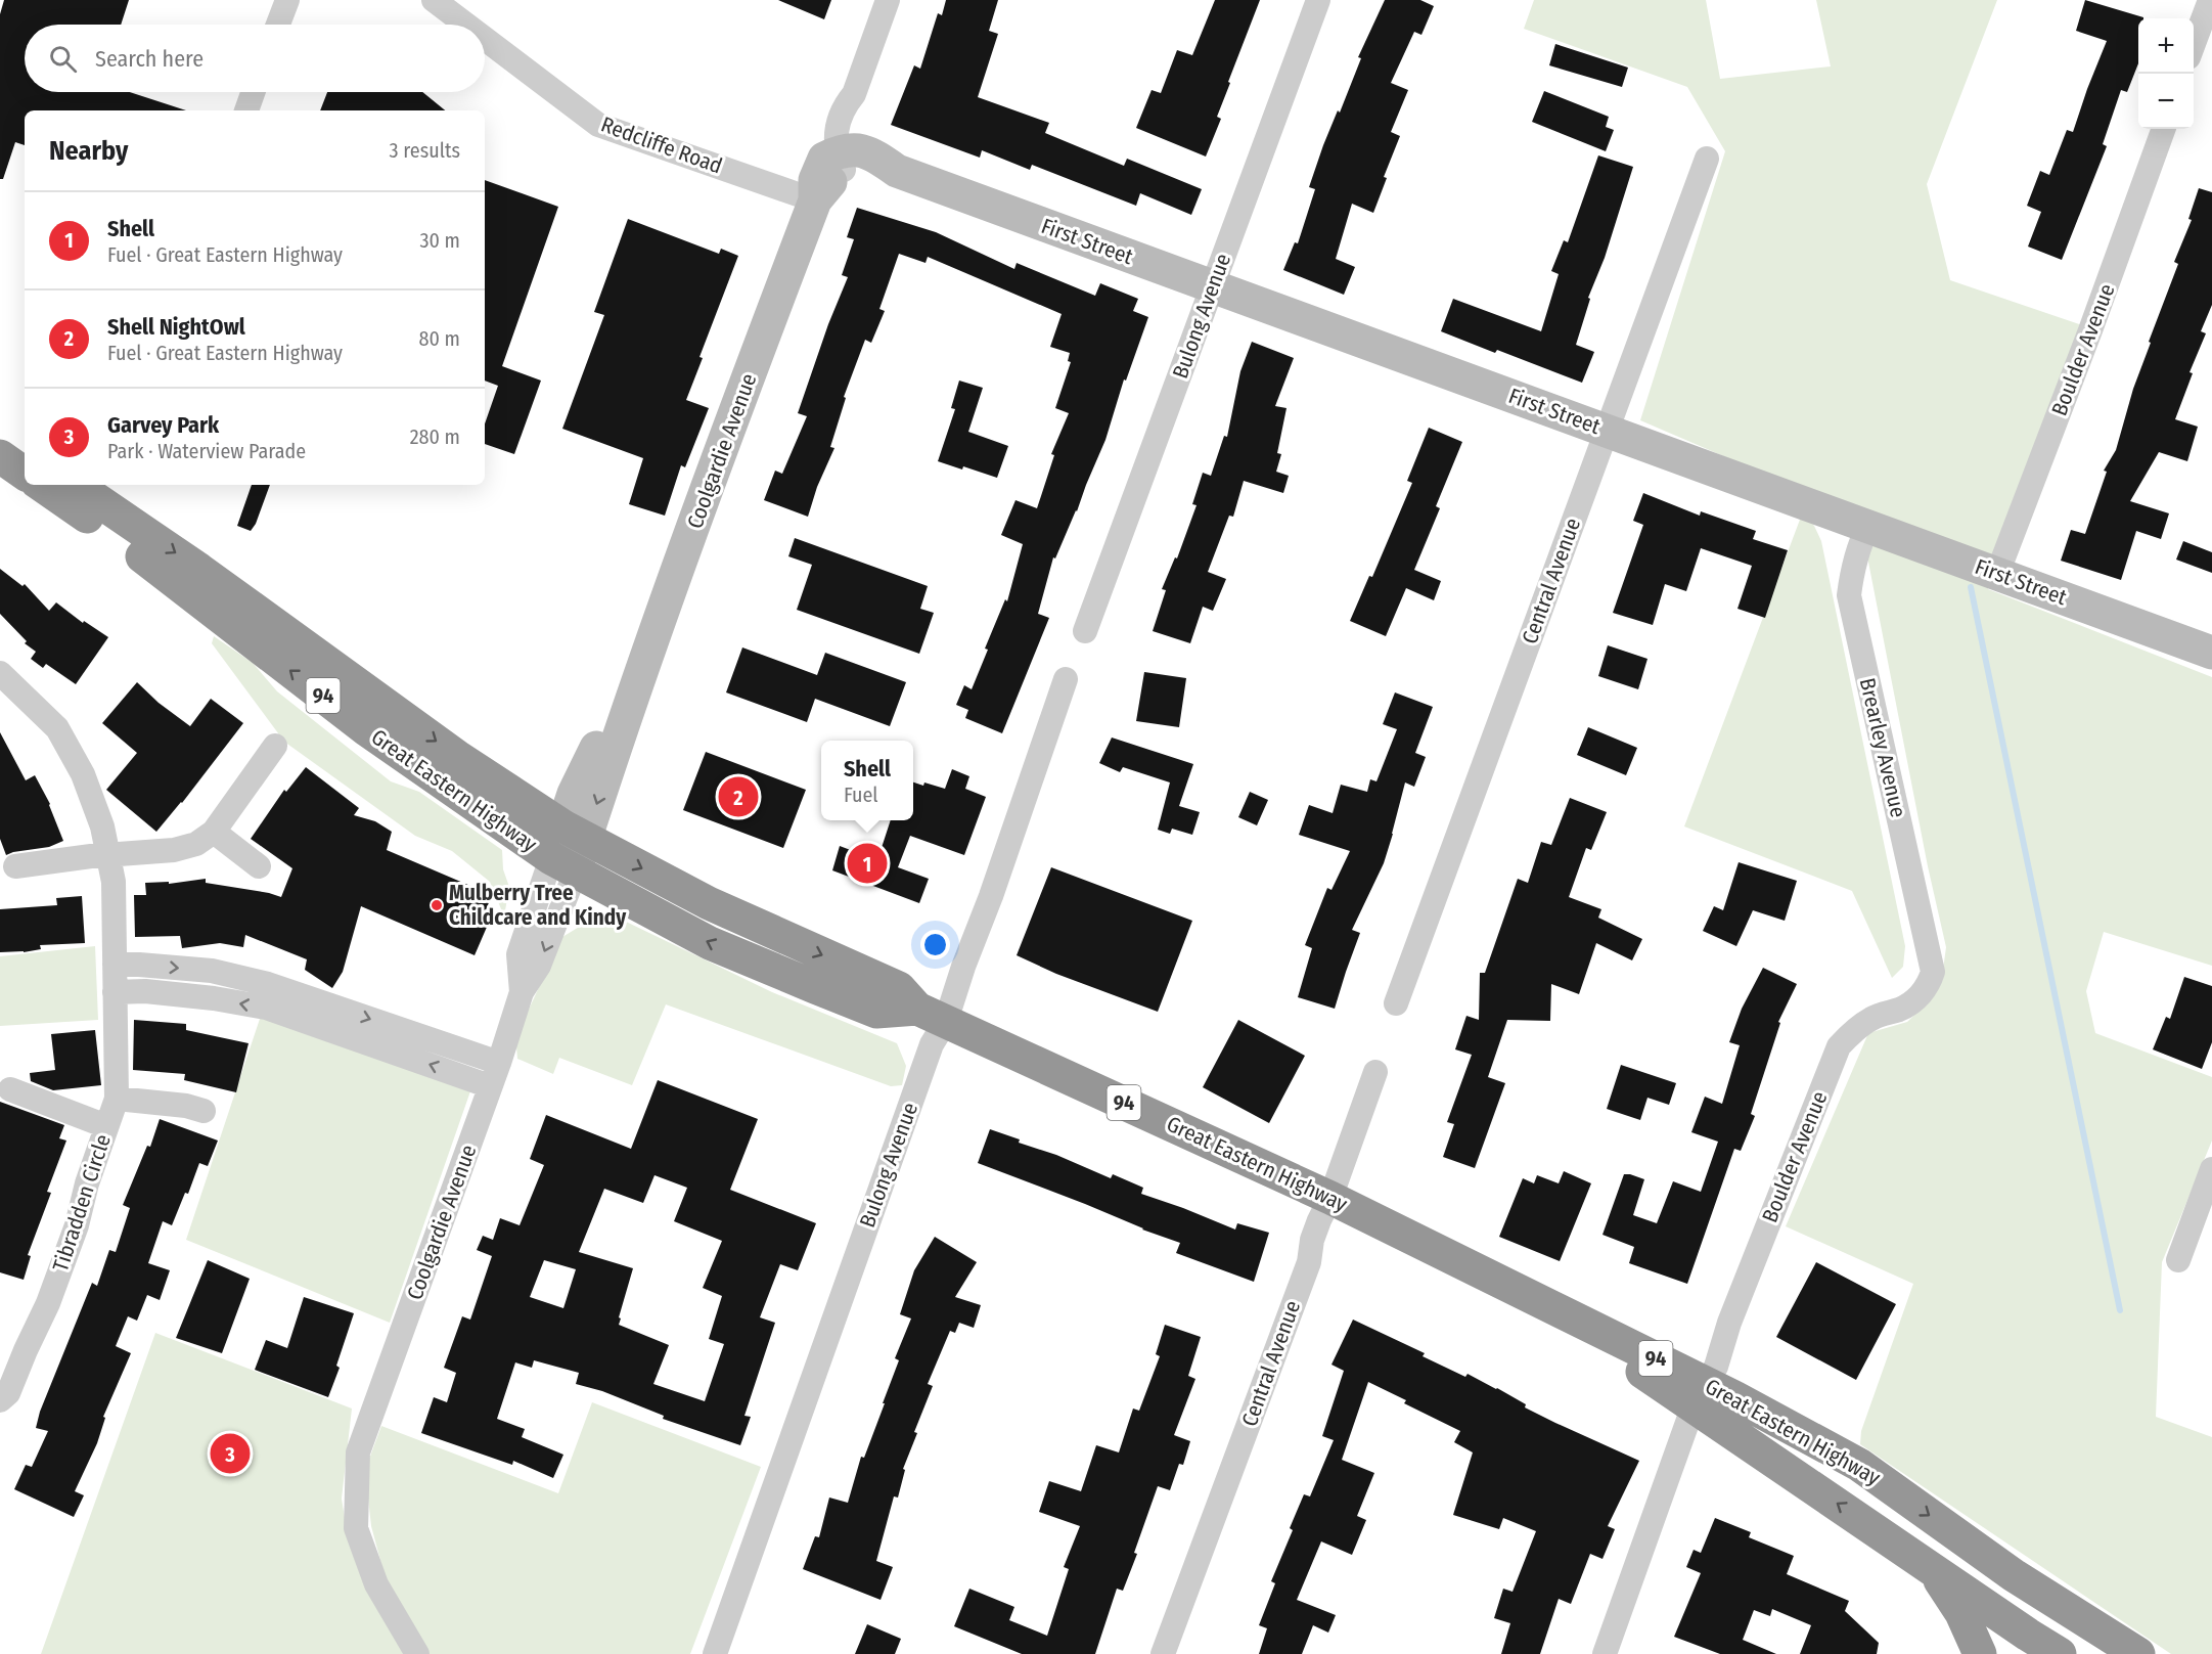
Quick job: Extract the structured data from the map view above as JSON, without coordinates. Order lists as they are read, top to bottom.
{
  "streets": {
    "highway": ["94", "Great Eastern Highway"],
    "street": [
      "Redcliffe Road",
      "First Street",
      "Bulong Avenue",
      "Boulder Avenue",
      "Coolgardie Avenue",
      "Central Avenue",
      "Brearley Avenue",
      "Tibradden Circle"
    ]
  },
  "crossings": [
    ["Redcliffe Road", "Coolgardie Avenue"],
    ["First Street", "Bulong Avenue"],
    ["First Street", "Boulder Avenue"],
    ["First Street", "Coolgardie Avenue"],
    ["First Street", "Central Avenue"],
    ["First Street", "Brearley Avenue"],
    ["Bulong Avenue", "Great Eastern Highway"],
    ["Boulder Avenue", "Brearley Avenue"],
    ["Boulder Avenue", "Great Eastern Highway"],
    ["Coolgardie Avenue", "Great Eastern Highway"],
    ["Central Avenue", "Great Eastern Highway"]
  ],
  "places": ["Mulberry Tree Childcare and Kindy"],
  "page": {
    "map_buttons": ["+", "−"],
    "search": "Search here",
    "heading": ["Nearby", "3 results"],
    "list": [
      {
        "mark": "1",
        "name": "Shell",
        "note": "Fuel · Great Eastern Highway",
        "value": "30 m"
      },
      {
        "mark": "2",
        "name": "Shell NightOwl",
        "note": "Fuel · Great Eastern Highway",
        "value": "80 m"
      },
      {
        "mark": "3",
        "name": "Garvey Park",
        "note": "Park · Waterview Parade",
        "value": "280 m"
      }
    ],
    "popup": ["Shell", "Fuel"],
    "pins": ["2", "1", "3"]
  }
}
